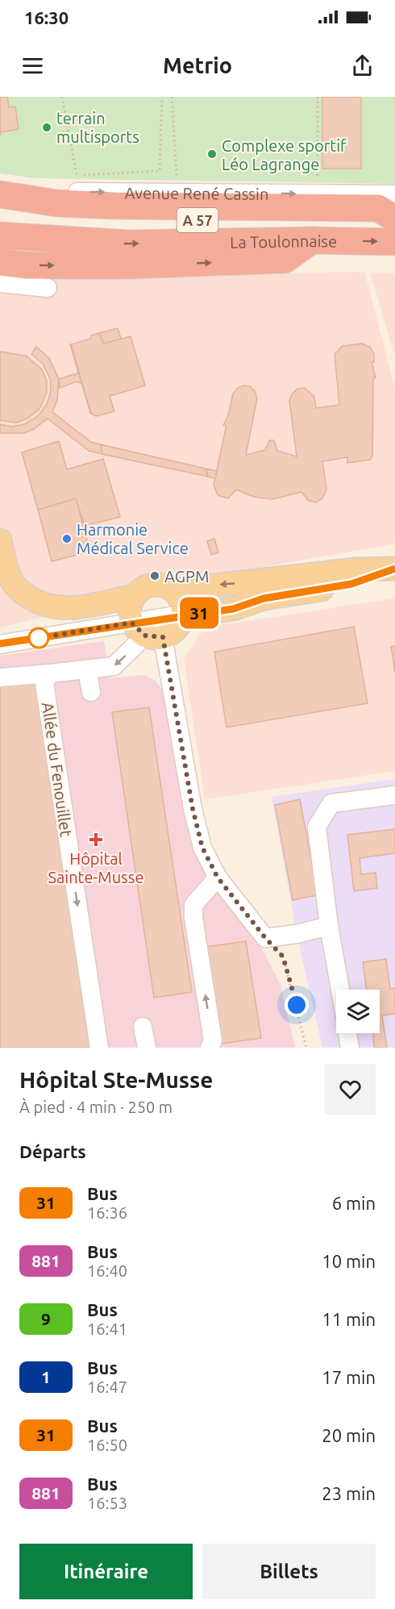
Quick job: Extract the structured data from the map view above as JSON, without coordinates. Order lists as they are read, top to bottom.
{
  "streets": {
    "highway": ["A 57", "La Toulonnaise"],
    "street": ["Avenue René Cassin", "Allée du Fenouillet"]
  },
  "one_way": ["Avenue René Cassin"],
  "places": {
    "other": [
      "terrain multisports",
      "Complexe sportif Léo Lagrange",
      "Harmonie Médical Service",
      "AGPM"
    ],
    "health": ["Hôpital Sainte-Musse"]
  },
  "lines": ["bus line 31"],
  "page": {
    "status": "16:30",
    "header": "Metrio",
    "on_map": "31",
    "heading": [
      ["Hôpital Ste-Musse", "À pied · 4 min · 250 m"],
      "Départs"
    ],
    "list": [
      {
        "mark": "31",
        "name": "Bus",
        "note": "16:36",
        "value": "6 min"
      },
      {
        "mark": "881",
        "name": "Bus",
        "note": "16:40",
        "value": "10 min"
      },
      {
        "mark": "9",
        "name": "Bus",
        "note": "16:41",
        "value": "11 min"
      },
      {
        "mark": "1",
        "name": "Bus",
        "note": "16:47",
        "value": "17 min"
      },
      {
        "mark": "31",
        "name": "Bus",
        "note": "16:50",
        "value": "20 min"
      },
      {
        "mark": "881",
        "name": "Bus",
        "note": "16:53",
        "value": "23 min"
      }
    ],
    "buttons": ["Itinéraire", "Billets"]
  }
}
